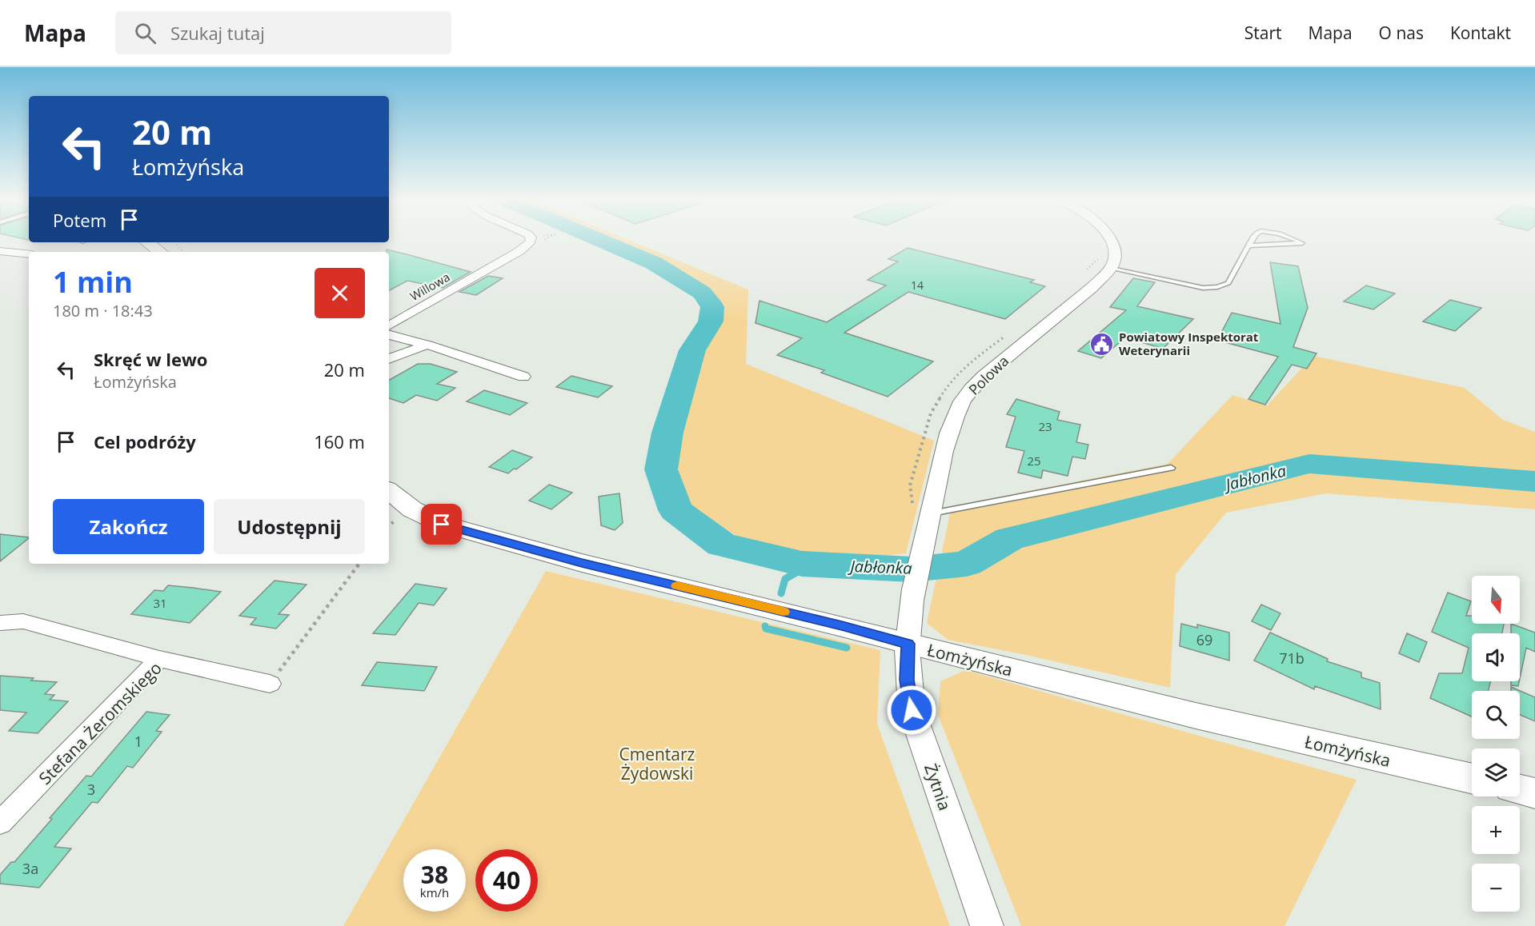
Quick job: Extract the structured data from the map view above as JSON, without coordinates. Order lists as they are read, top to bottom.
{
  "streets": {
    "main road": ["Łomżyńska"],
    "street": [
      "Willowa",
      "Polowa",
      "Stefana Żeromskiego",
      "Żytnia"
    ]
  },
  "crossings": [
    ["Polowa", "Łomżyńska"],
    ["Polowa", "Żytnia"],
    ["Łomżyńska", "Żytnia"]
  ],
  "water": ["Jabłonka"],
  "parks": ["Cmentarz Żydowski"],
  "places": {
    "public building": ["Powiatowy Inspektorat Weterynarii"]
  },
  "house_numbers": [
    "14",
    "23",
    "25",
    "31",
    "69",
    "71b",
    "1",
    "3",
    "3a"
  ],
  "north": "bottom",
  "page": {
    "header": "Mapa",
    "search": "Szukaj tutaj",
    "nav": [
      "Start",
      "Mapa",
      "O nas",
      "Kontakt"
    ],
    "turn": ["20 m", "Łomżyńska"],
    "then": "Potem",
    "heading": ["1 min", "180 m · 18:43"],
    "list": [
      {
        "name": "Skręć w lewo",
        "note": "Łomżyńska",
        "value": "20 m"
      },
      {
        "name": "Cel podróży",
        "value": "160 m"
      }
    ],
    "buttons": ["Zakończ", "Udostępnij"],
    "map_buttons": ["+", "−"],
    "speed": "38 km/h",
    "limit": "40"
  }
}
